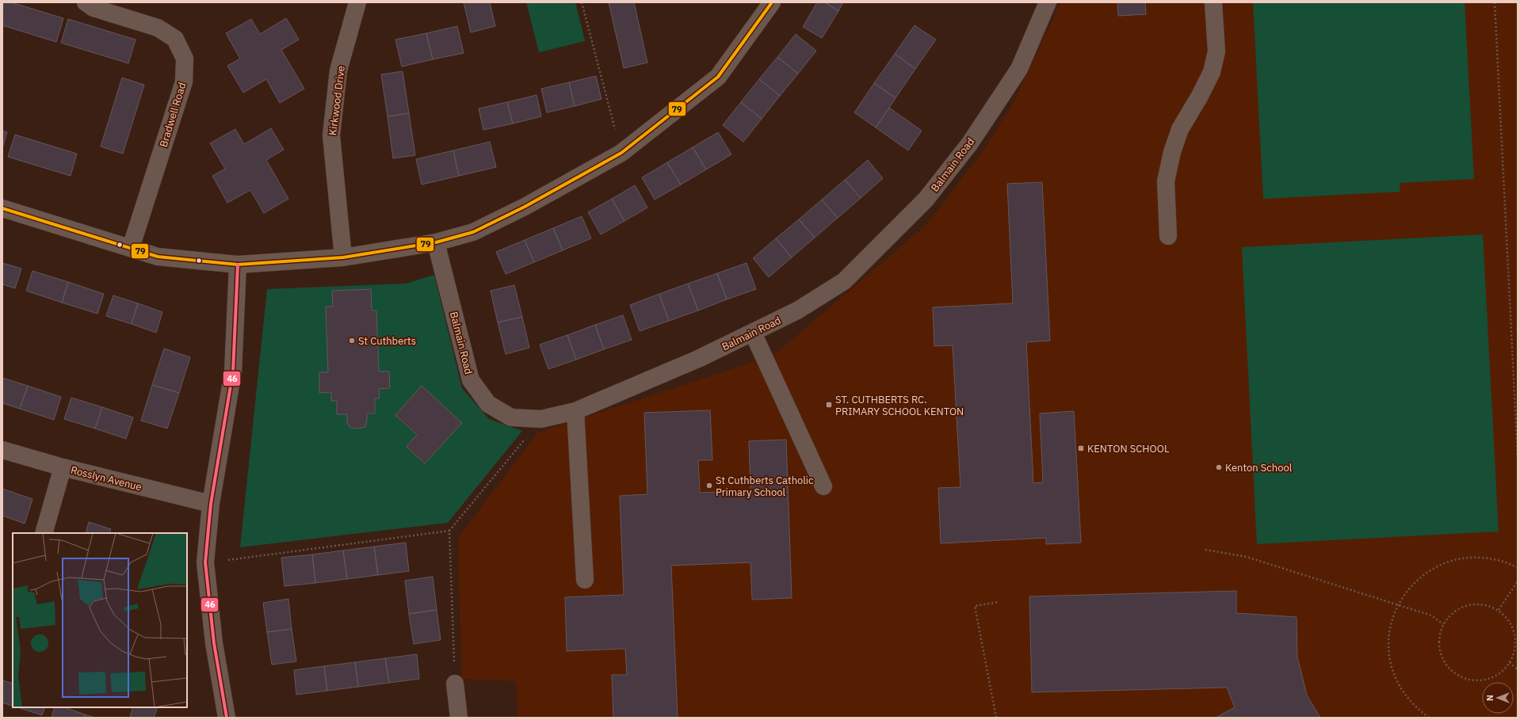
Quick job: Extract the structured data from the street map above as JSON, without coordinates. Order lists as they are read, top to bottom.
{
  "streets": {
    "street": [
      "Kirkwood Drive",
      "Bradwell Road",
      "Balmain Road",
      "Rosslyn Avenue"
    ]
  },
  "places": {
    "other": ["St Cuthberts", "Kenton School", "St Cuthberts Catholic Primary School"],
    "transit": ["ST. CUTHBERTS RC. PRIMARY SCHOOL KENTON", "KENTON SCHOOL"]
  },
  "lines": ["transit line 79", "transit line 46"],
  "north": "left"
}
